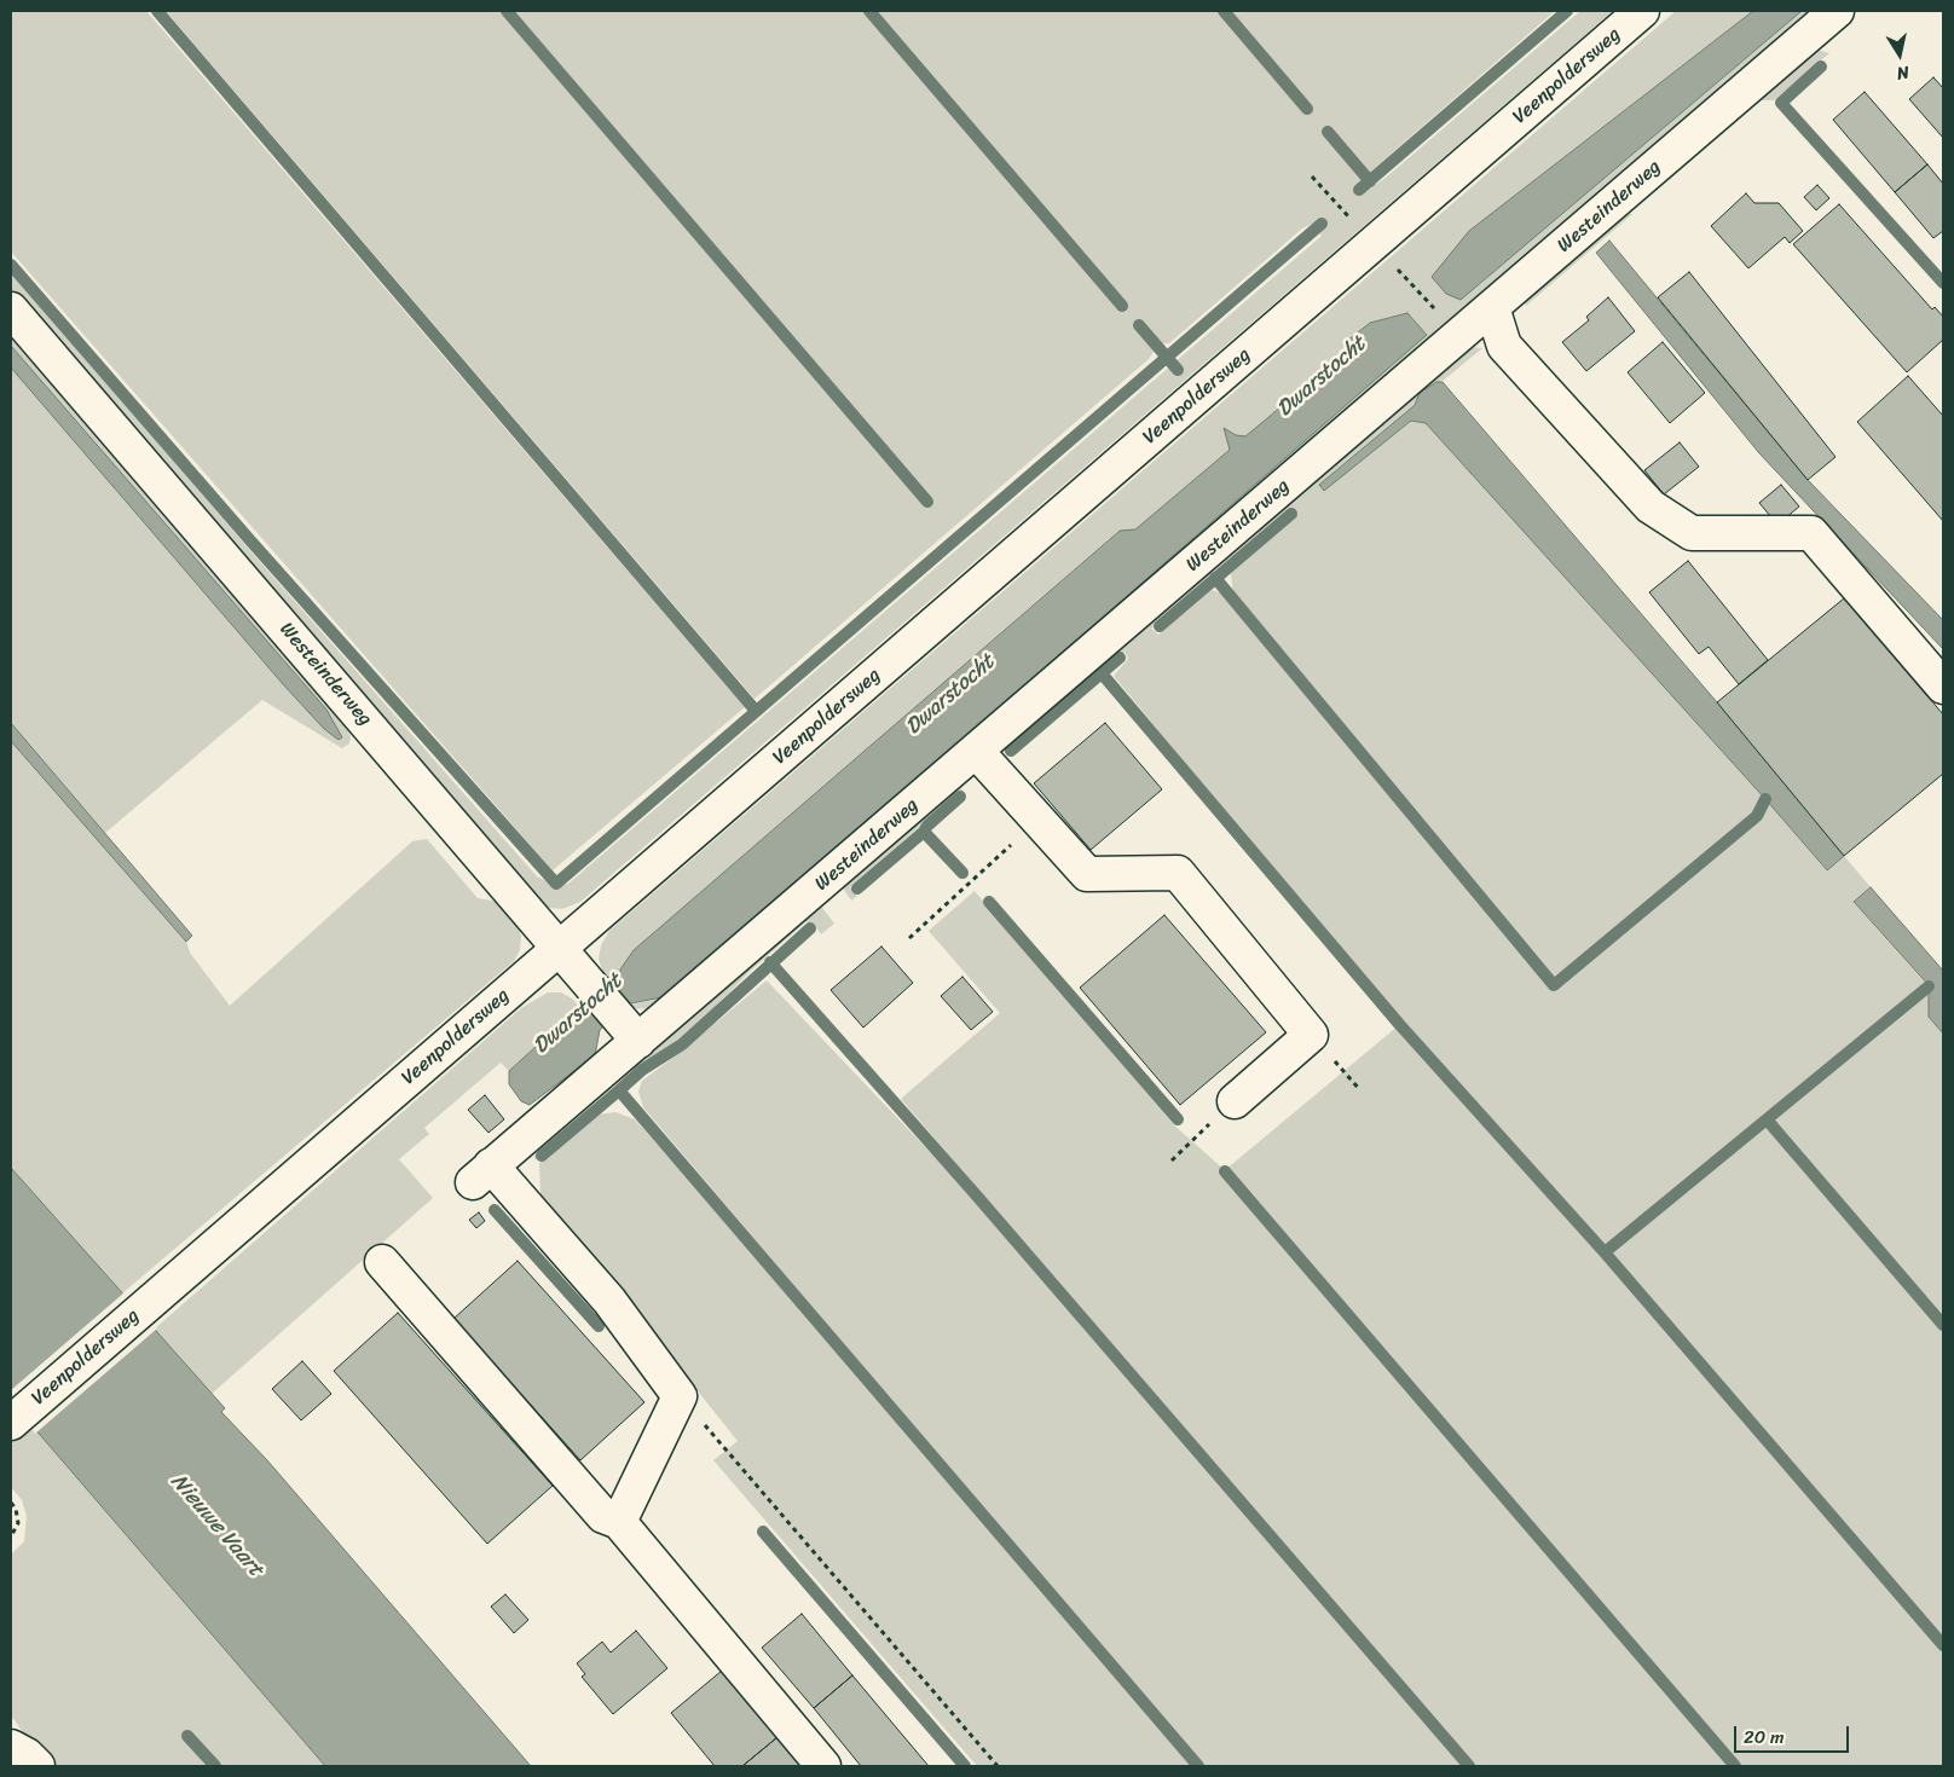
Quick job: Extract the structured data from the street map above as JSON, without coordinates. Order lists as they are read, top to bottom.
{
  "streets": {
    "street": ["Veenpoldersweg", "Westeinderweg"]
  },
  "crossings": [
    ["Veenpoldersweg", "Westeinderweg"]
  ],
  "water": ["Dwarstocht", "Nieuwe Vaart"],
  "scale_bar": "20 m",
  "north": "bottom"
}
